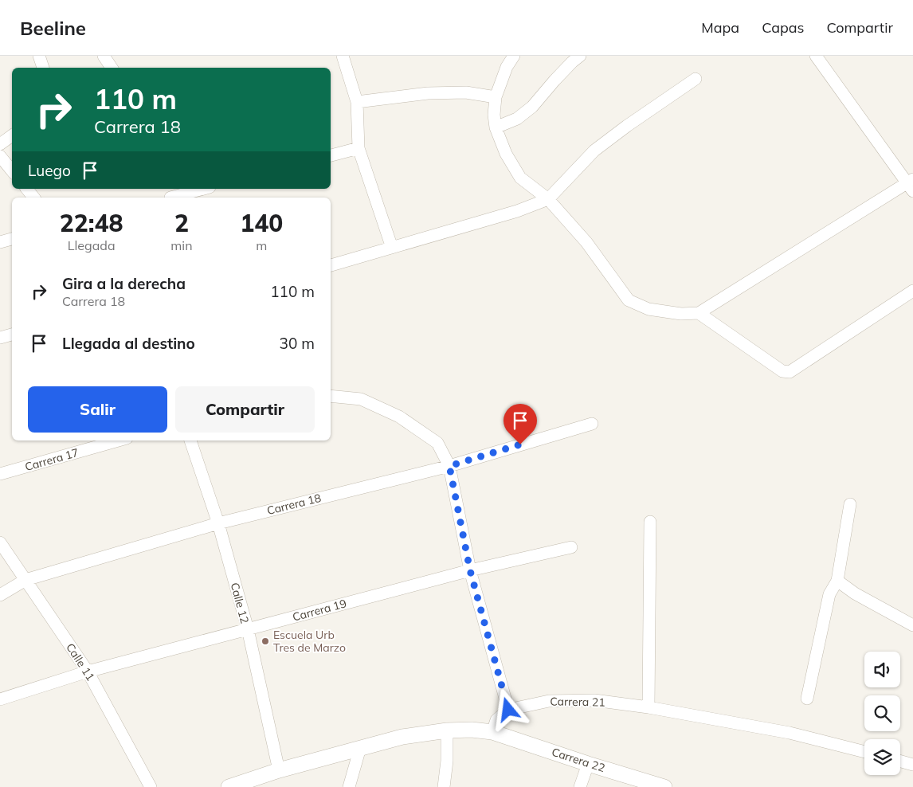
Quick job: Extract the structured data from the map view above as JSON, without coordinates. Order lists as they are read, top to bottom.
{
  "streets": {
    "street": [
      "Carrera 17",
      "Carrera 18",
      "Calle 12",
      "Carrera 19",
      "Calle 11",
      "Carrera 21",
      "Carrera 22"
    ]
  },
  "crossings": [
    ["Carrera 18", "Calle 12"],
    ["Carrera 18", "Calle 11"],
    ["Calle 12", "Carrera 19"],
    ["Carrera 19", "Calle 11"]
  ],
  "places": ["Escuela Urb Tres de Marzo"],
  "page": {
    "header": "Beeline",
    "nav": ["Mapa", "Capas", "Compartir"],
    "turn": ["110 m", "Carrera 18"],
    "then": "Luego",
    "eta": [
      "22:48",
      "Llegada",
      "2",
      "min",
      "140",
      "m"
    ],
    "list": [
      {
        "name": "Gira a la derecha",
        "note": "Carrera 18",
        "value": "110 m"
      },
      {
        "name": "Llegada al destino",
        "value": "30 m"
      }
    ],
    "buttons": ["Salir", "Compartir"]
  }
}
